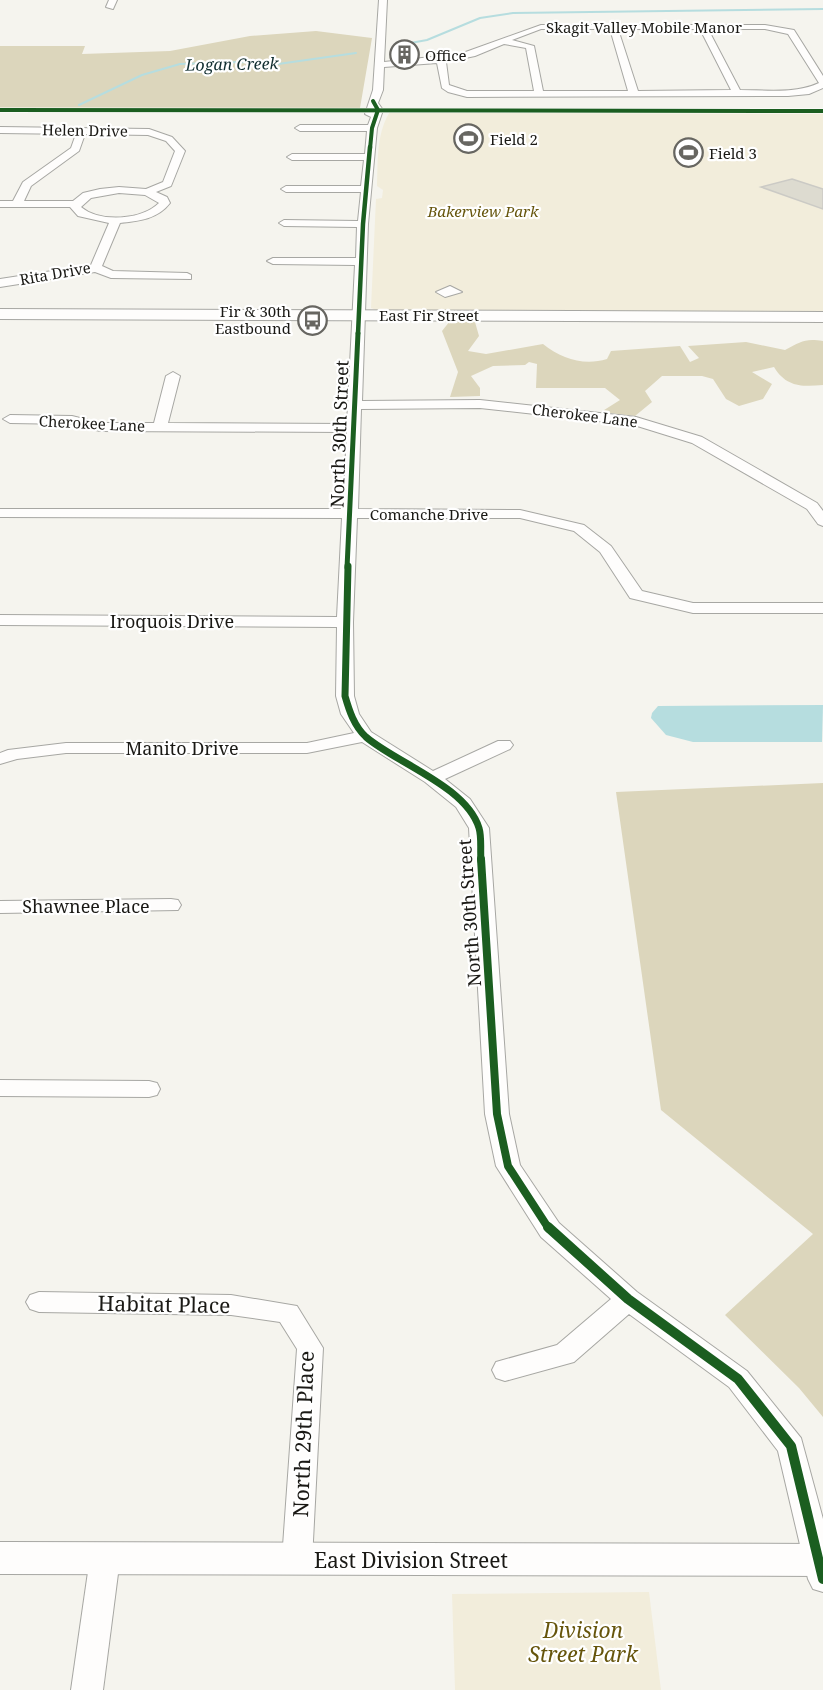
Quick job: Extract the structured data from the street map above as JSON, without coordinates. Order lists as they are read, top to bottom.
{
  "streets": {
    "street": [
      "Skagit Valley Mobile Manor",
      "Helen Drive",
      "Rita Drive",
      "East Fir Street",
      "Cherokee Lane",
      "North 30th Street",
      "Comanche Drive",
      "Iroquois Drive",
      "Manito Drive",
      "Shawnee Place",
      "Habitat Place",
      "North 29th Place",
      "East Division Street"
    ]
  },
  "crossings": [
    ["Skagit Valley Mobile Manor", "North 30th Street"],
    ["East Fir Street", "North 30th Street"],
    ["Cherokee Lane", "North 30th Street"],
    ["North 30th Street", "Comanche Drive"],
    ["North 30th Street", "Iroquois Drive"],
    ["North 30th Street", "Manito Drive"],
    ["North 30th Street", "East Division Street"],
    ["Habitat Place", "North 29th Place"],
    ["North 29th Place", "East Division Street"]
  ],
  "water": ["Logan Creek"],
  "parks": ["Bakerview Park", "Division Street Park"],
  "places": {
    "building": ["Office"],
    "sports": ["Field 2", "Field 3"],
    "bus stop": ["Fir & 30th Eastbound"]
  }
}
